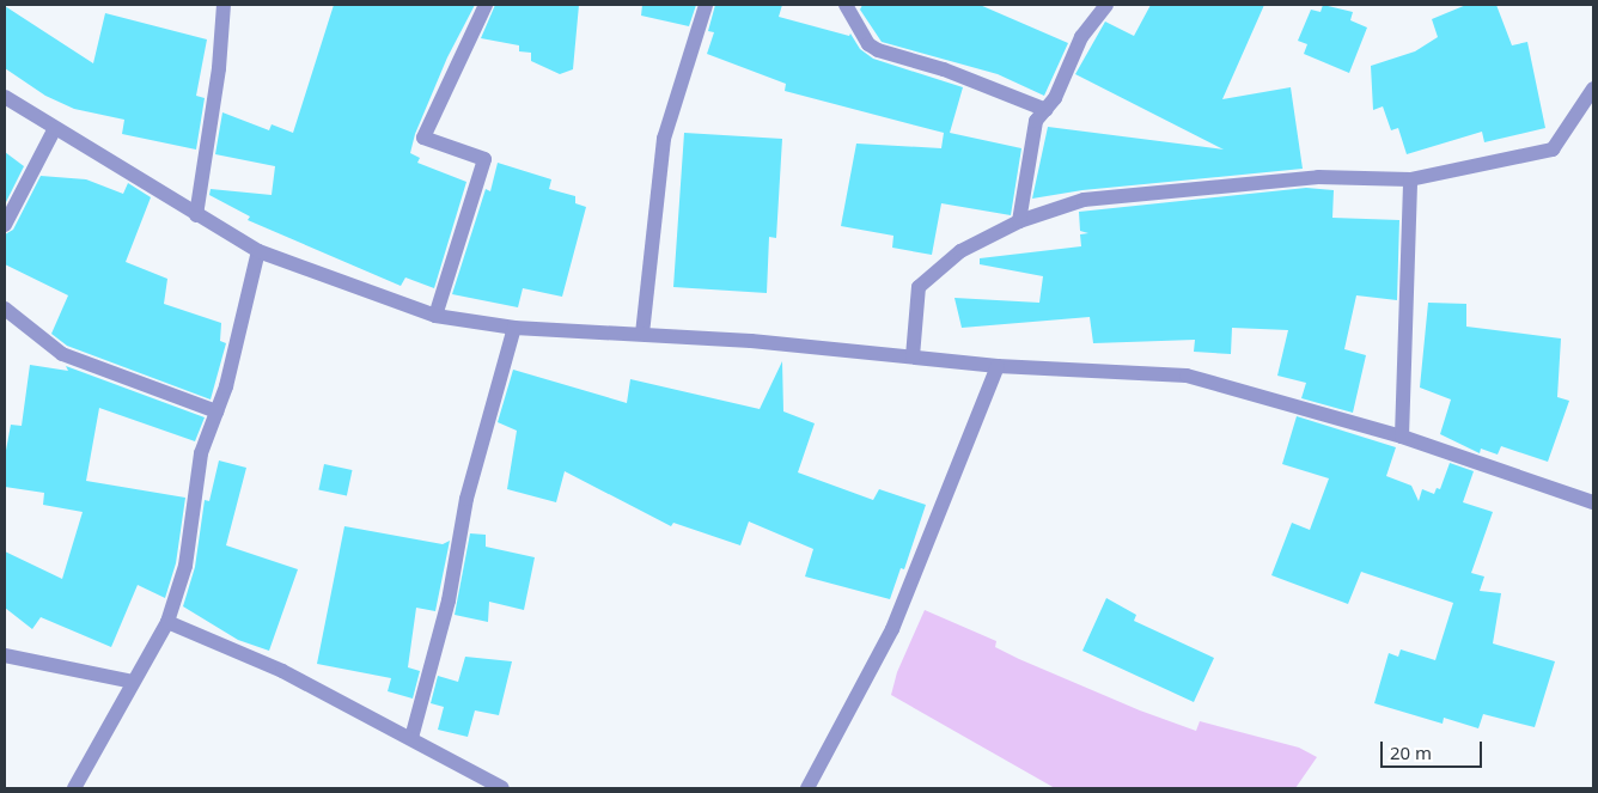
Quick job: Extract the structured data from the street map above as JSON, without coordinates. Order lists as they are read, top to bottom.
{
  "scale_bar": "20 m"
}
